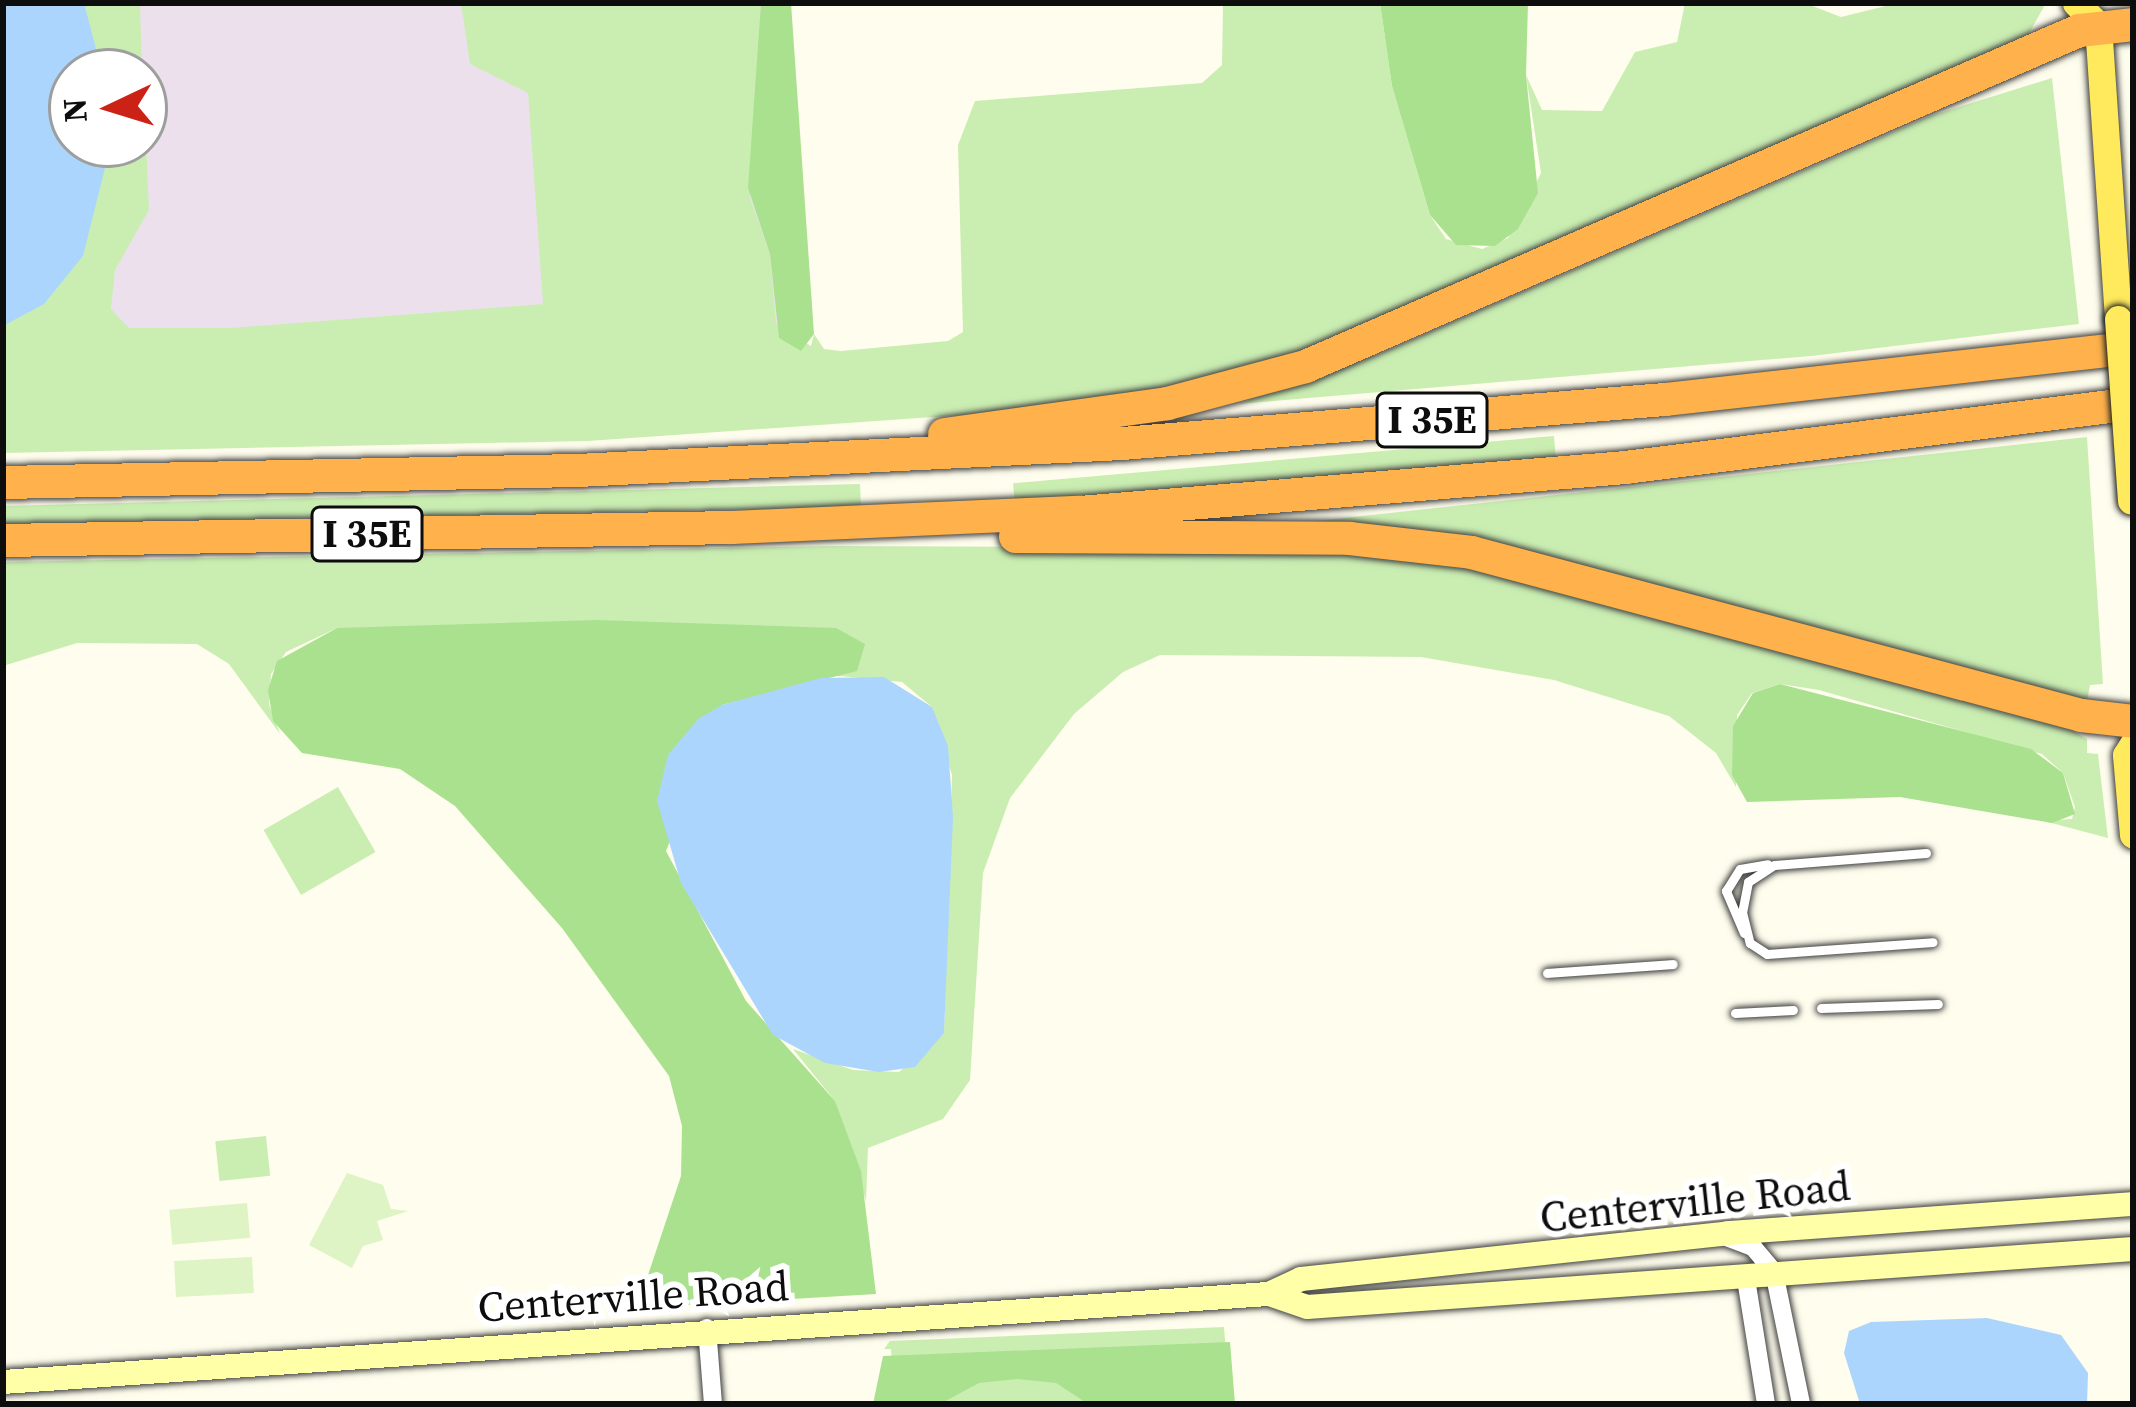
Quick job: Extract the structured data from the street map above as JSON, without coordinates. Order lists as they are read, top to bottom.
{
  "streets": {
    "highway": ["I 35E"],
    "main road": ["Centerville Road"]
  },
  "north": "left"
}
